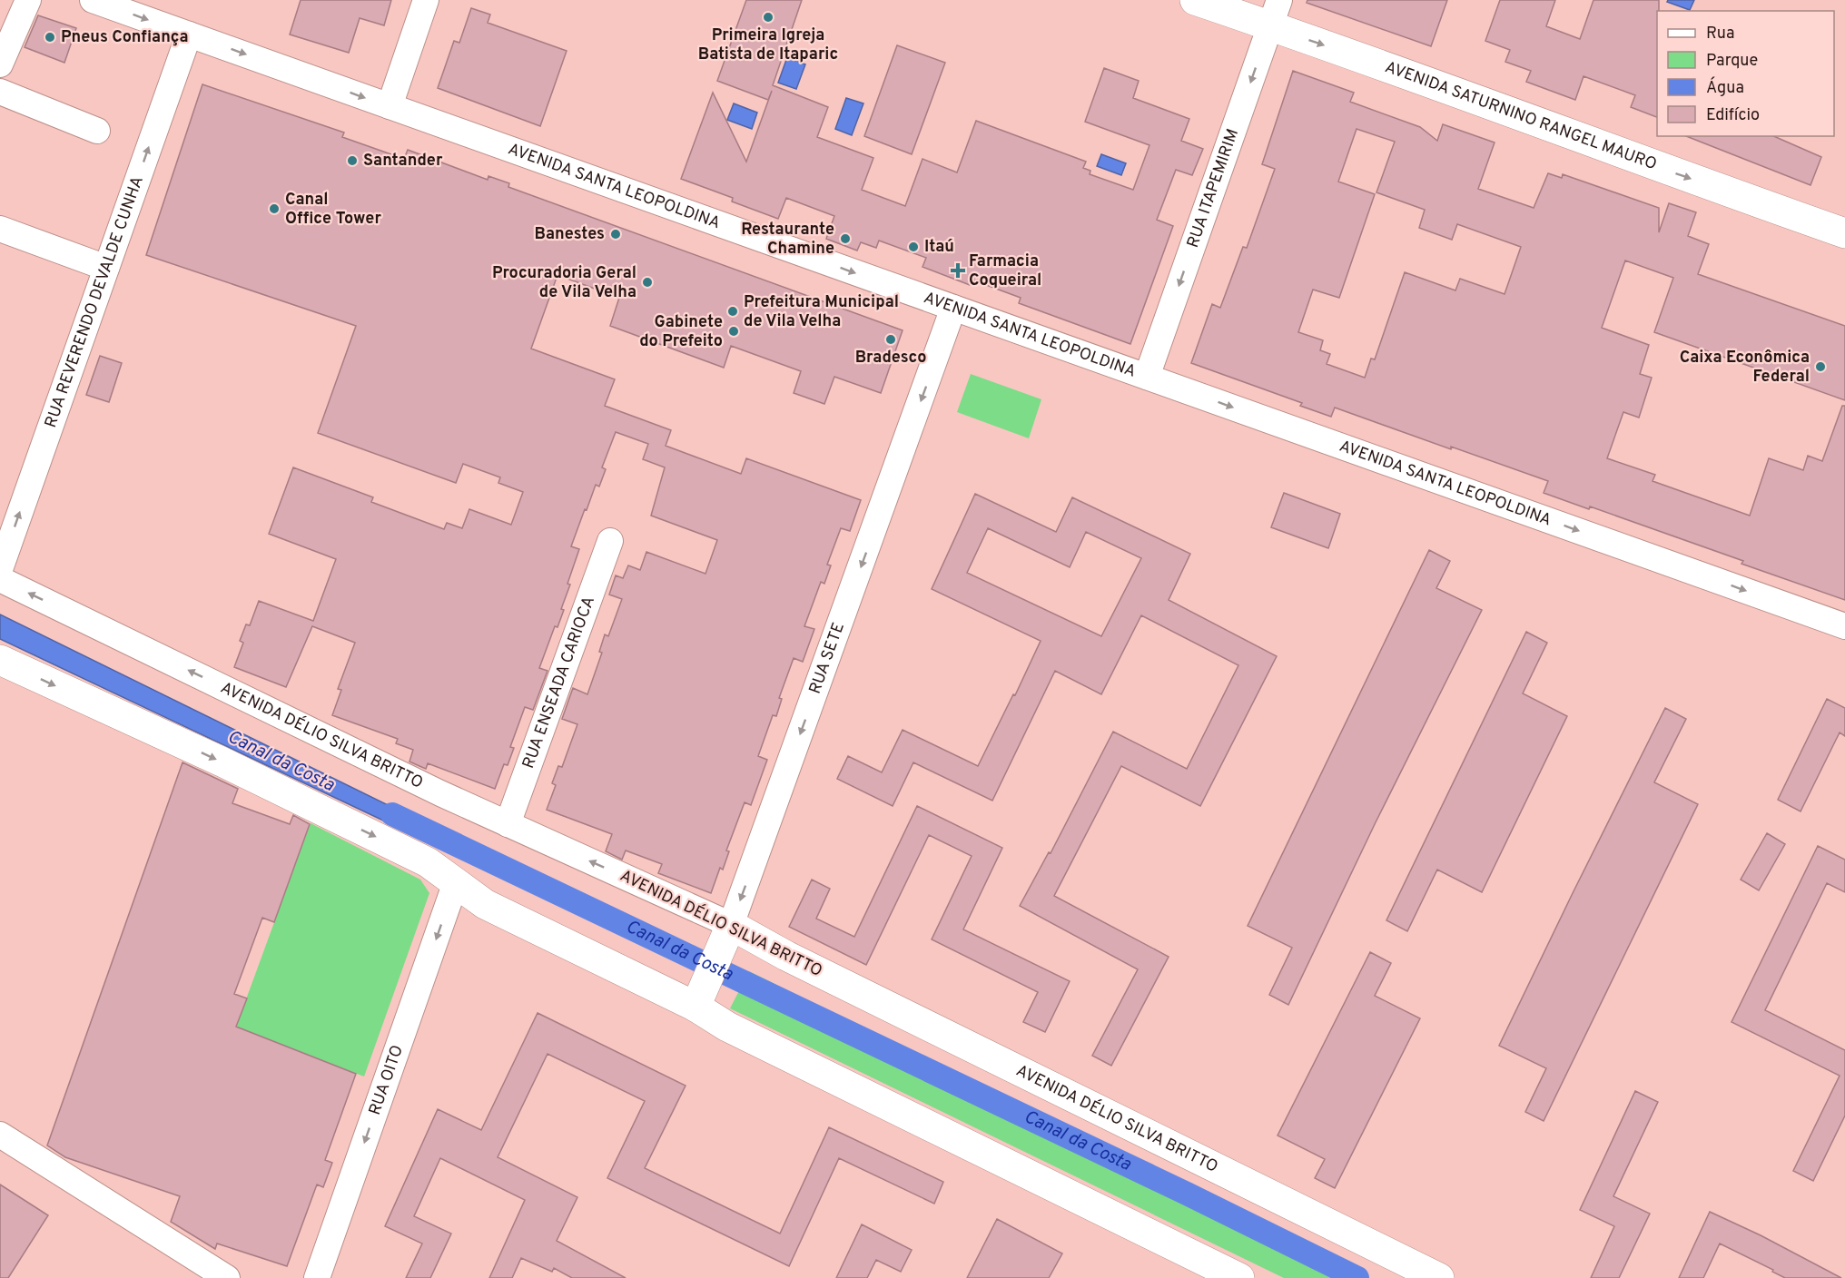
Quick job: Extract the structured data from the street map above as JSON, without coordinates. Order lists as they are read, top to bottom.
{
  "streets": {
    "main road": ["AVENIDA SATURNINO RANGEL MAURO", "RUA SETE", "AVENIDA DÉLIO SILVA BRITTO"],
    "street": [
      "AVENIDA SANTA LEOPOLDINA",
      "RUA ITAPEMIRIM",
      "RUA REVERENDO DEVALDE CUNHA",
      "RUA ENSEADA CARIOCA",
      "RUA OITO"
    ]
  },
  "crossings": [
    ["AVENIDA SATURNINO RANGEL MAURO", "RUA ITAPEMIRIM"],
    ["AVENIDA SANTA LEOPOLDINA", "RUA ITAPEMIRIM"],
    ["AVENIDA SANTA LEOPOLDINA", "RUA REVERENDO DEVALDE CUNHA"],
    ["AVENIDA SANTA LEOPOLDINA", "RUA SETE"],
    ["RUA SETE", "AVENIDA DÉLIO SILVA BRITTO"],
    ["RUA ENSEADA CARIOCA", "AVENIDA DÉLIO SILVA BRITTO"]
  ],
  "one_way": [
    "AVENIDA SATURNINO RANGEL MAURO",
    "AVENIDA SANTA LEOPOLDINA",
    "RUA ITAPEMIRIM",
    "RUA REVERENDO DEVALDE CUNHA",
    "RUA SETE",
    "AVENIDA DÉLIO SILVA BRITTO",
    "RUA OITO"
  ],
  "water": ["Canal da Costa"],
  "places": {
    "other": [
      "Primeira Igreja Batista de Itaparic",
      "Pneus Confiança",
      "Santander",
      "Canal Office Tower",
      "Banestes",
      "Restaurante Chamine",
      "Itaú",
      "Procuradoria Geral de Vila Velha",
      "Prefeitura Municipal de Vila Velha",
      "Gabinete do Prefeito",
      "Bradesco",
      "Caixa Econômica Federal"
    ],
    "health": ["Farmacia Coqueiral"]
  },
  "legend": [
    "Rua",
    "Parque",
    "Água",
    "Edifício"
  ]
}
